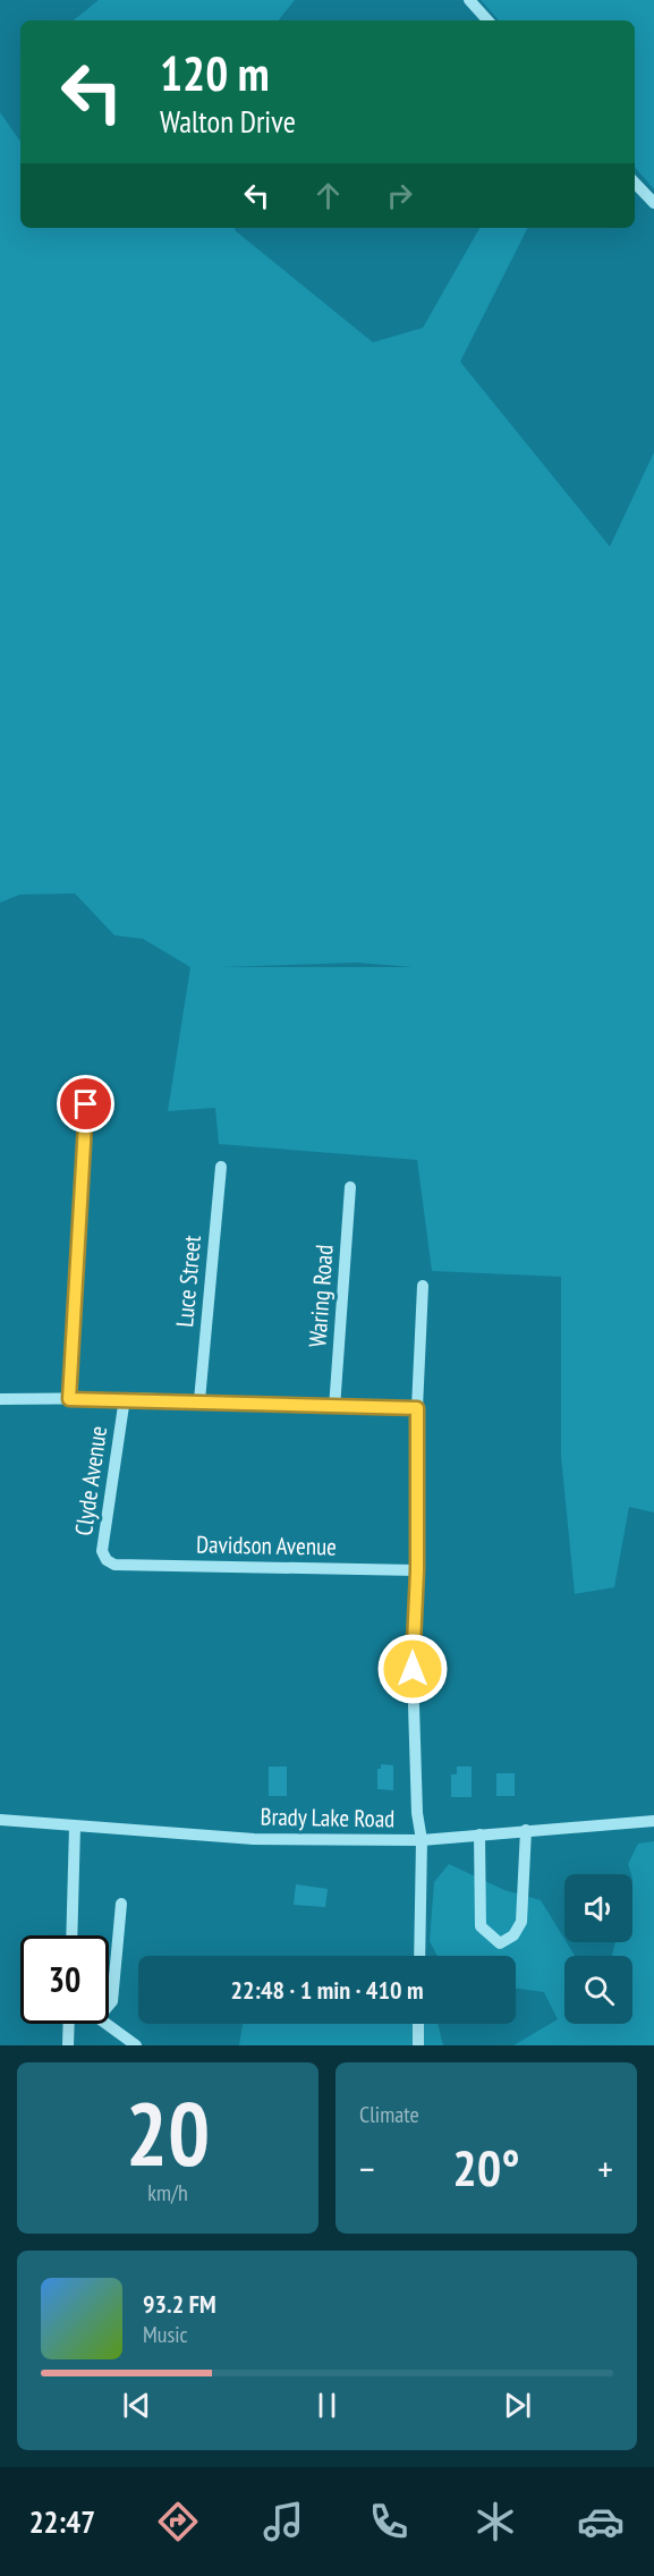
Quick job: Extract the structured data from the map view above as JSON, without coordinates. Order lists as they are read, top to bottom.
{
  "streets": {
    "street": [
      "Luce Street",
      "Waring Road",
      "Clyde Avenue",
      "Davidson Avenue",
      "Brady Lake Road"
    ]
  },
  "crossings": [
    ["Clyde Avenue", "Davidson Avenue"]
  ],
  "page": {
    "turn": ["120 m", "Walton Drive"],
    "limit": "30",
    "trip": "22:48 · 1 min · 410 m",
    "tile": [
      ["20", "km/h"],
      "Climate"
    ],
    "heat": ["−", "20°", "+"],
    "song": ["93.2 FM", "Music"],
    "tabs": "22:47"
  }
}
